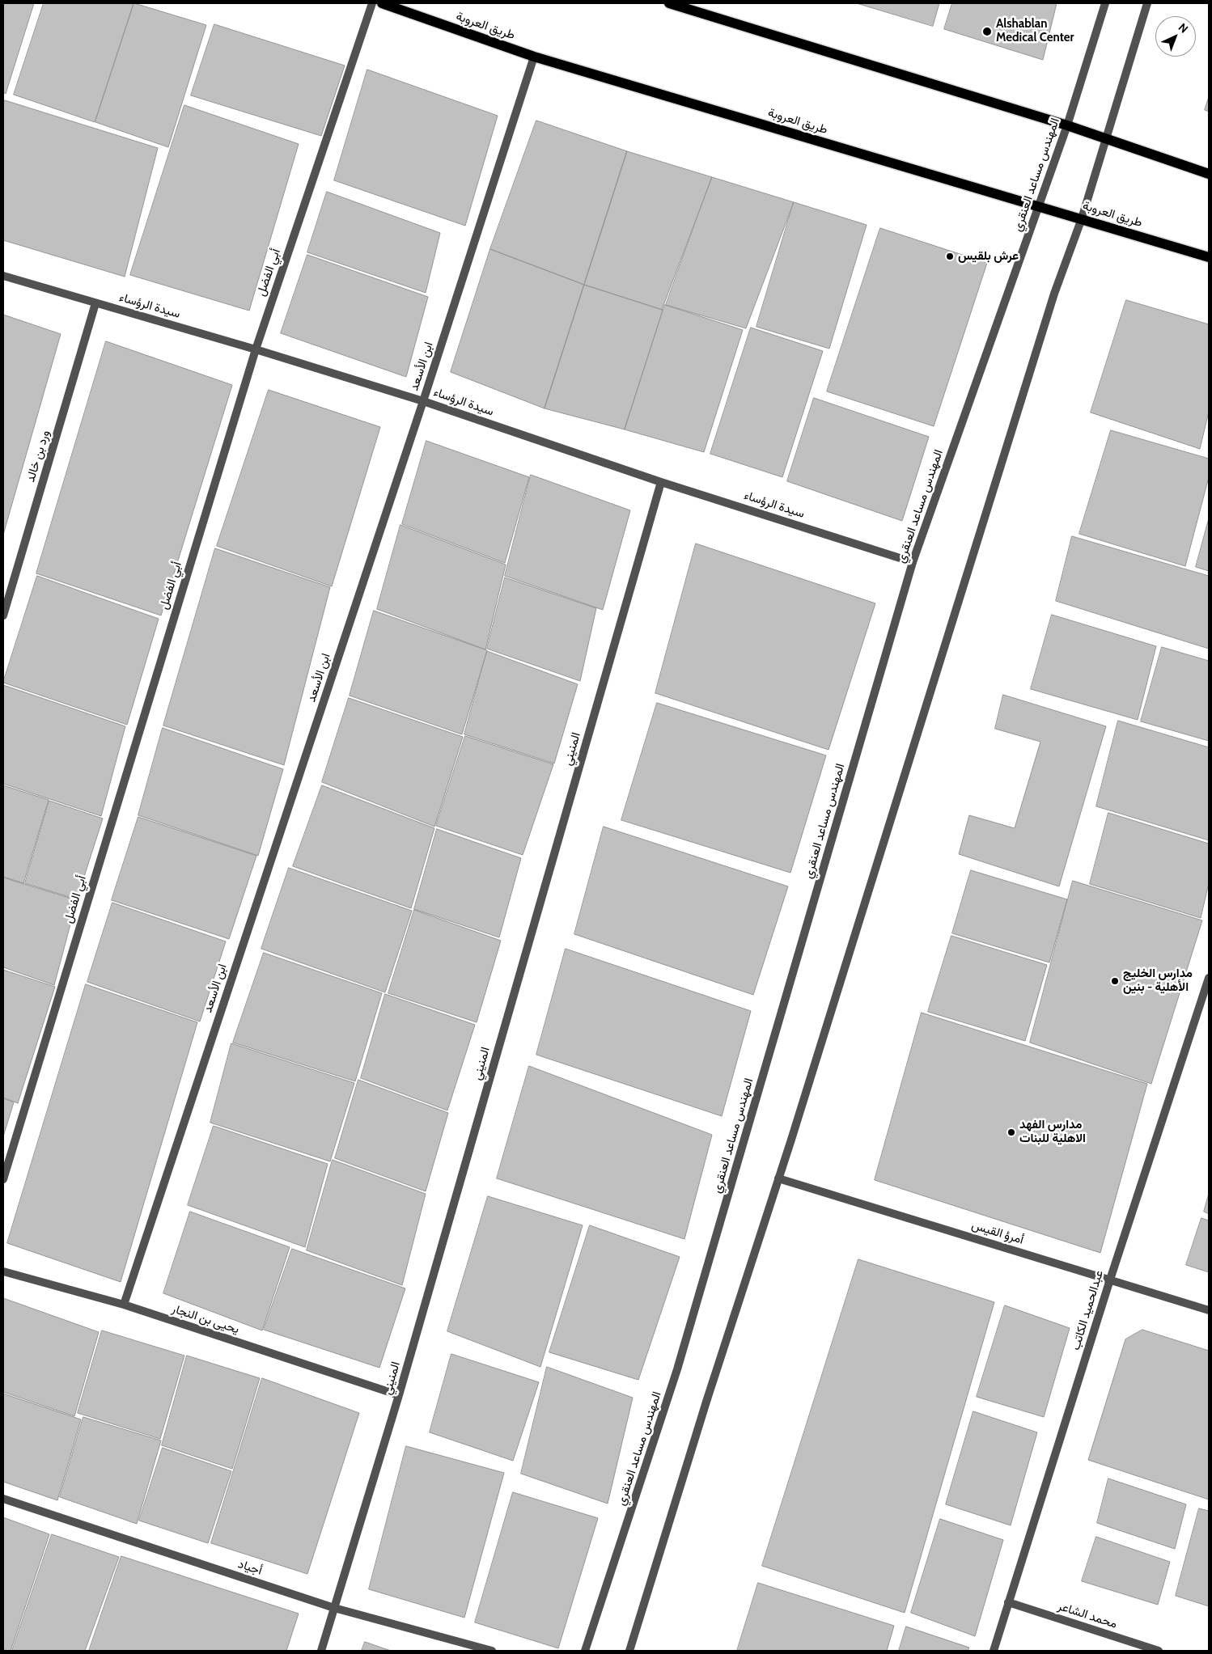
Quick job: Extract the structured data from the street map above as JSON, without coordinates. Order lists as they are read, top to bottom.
{
  "streets": {
    "main road": ["طريق العروبة"],
    "street": [
      "المهندس مساعد العنقري",
      "أبي الفضل",
      "سيدة الرؤساء",
      "ابن الأسعد",
      "ورد بن خالد",
      "المنيني",
      "أمرؤ القيس",
      "عبدالحميد الكاتب",
      "يحيى بن النجار",
      "أجياد",
      "محمد الشاعر"
    ]
  },
  "crossings": [
    ["طريق العروبة", "المهندس مساعد العنقري"],
    ["طريق العروبة", "ابن الأسعد"],
    ["المهندس مساعد العنقري", "سيدة الرؤساء"],
    ["أبي الفضل", "سيدة الرؤساء"],
    ["سيدة الرؤساء", "ابن الأسعد"],
    ["سيدة الرؤساء", "ورد بن خالد"],
    ["سيدة الرؤساء", "المنيني"],
    ["ابن الأسعد", "يحيى بن النجار"],
    ["المنيني", "يحيى بن النجار"],
    ["المنيني", "أجياد"],
    ["أمرؤ القيس", "عبدالحميد الكاتب"],
    ["عبدالحميد الكاتب", "محمد الشاعر"]
  ],
  "places": [
    "Alshablan Medical Center",
    "عرش بلقيس",
    "مدارس الخليج الأهلية - بنين",
    "مدارس الفهد الاهلية للبنات"
  ],
  "north": "top right"
}
